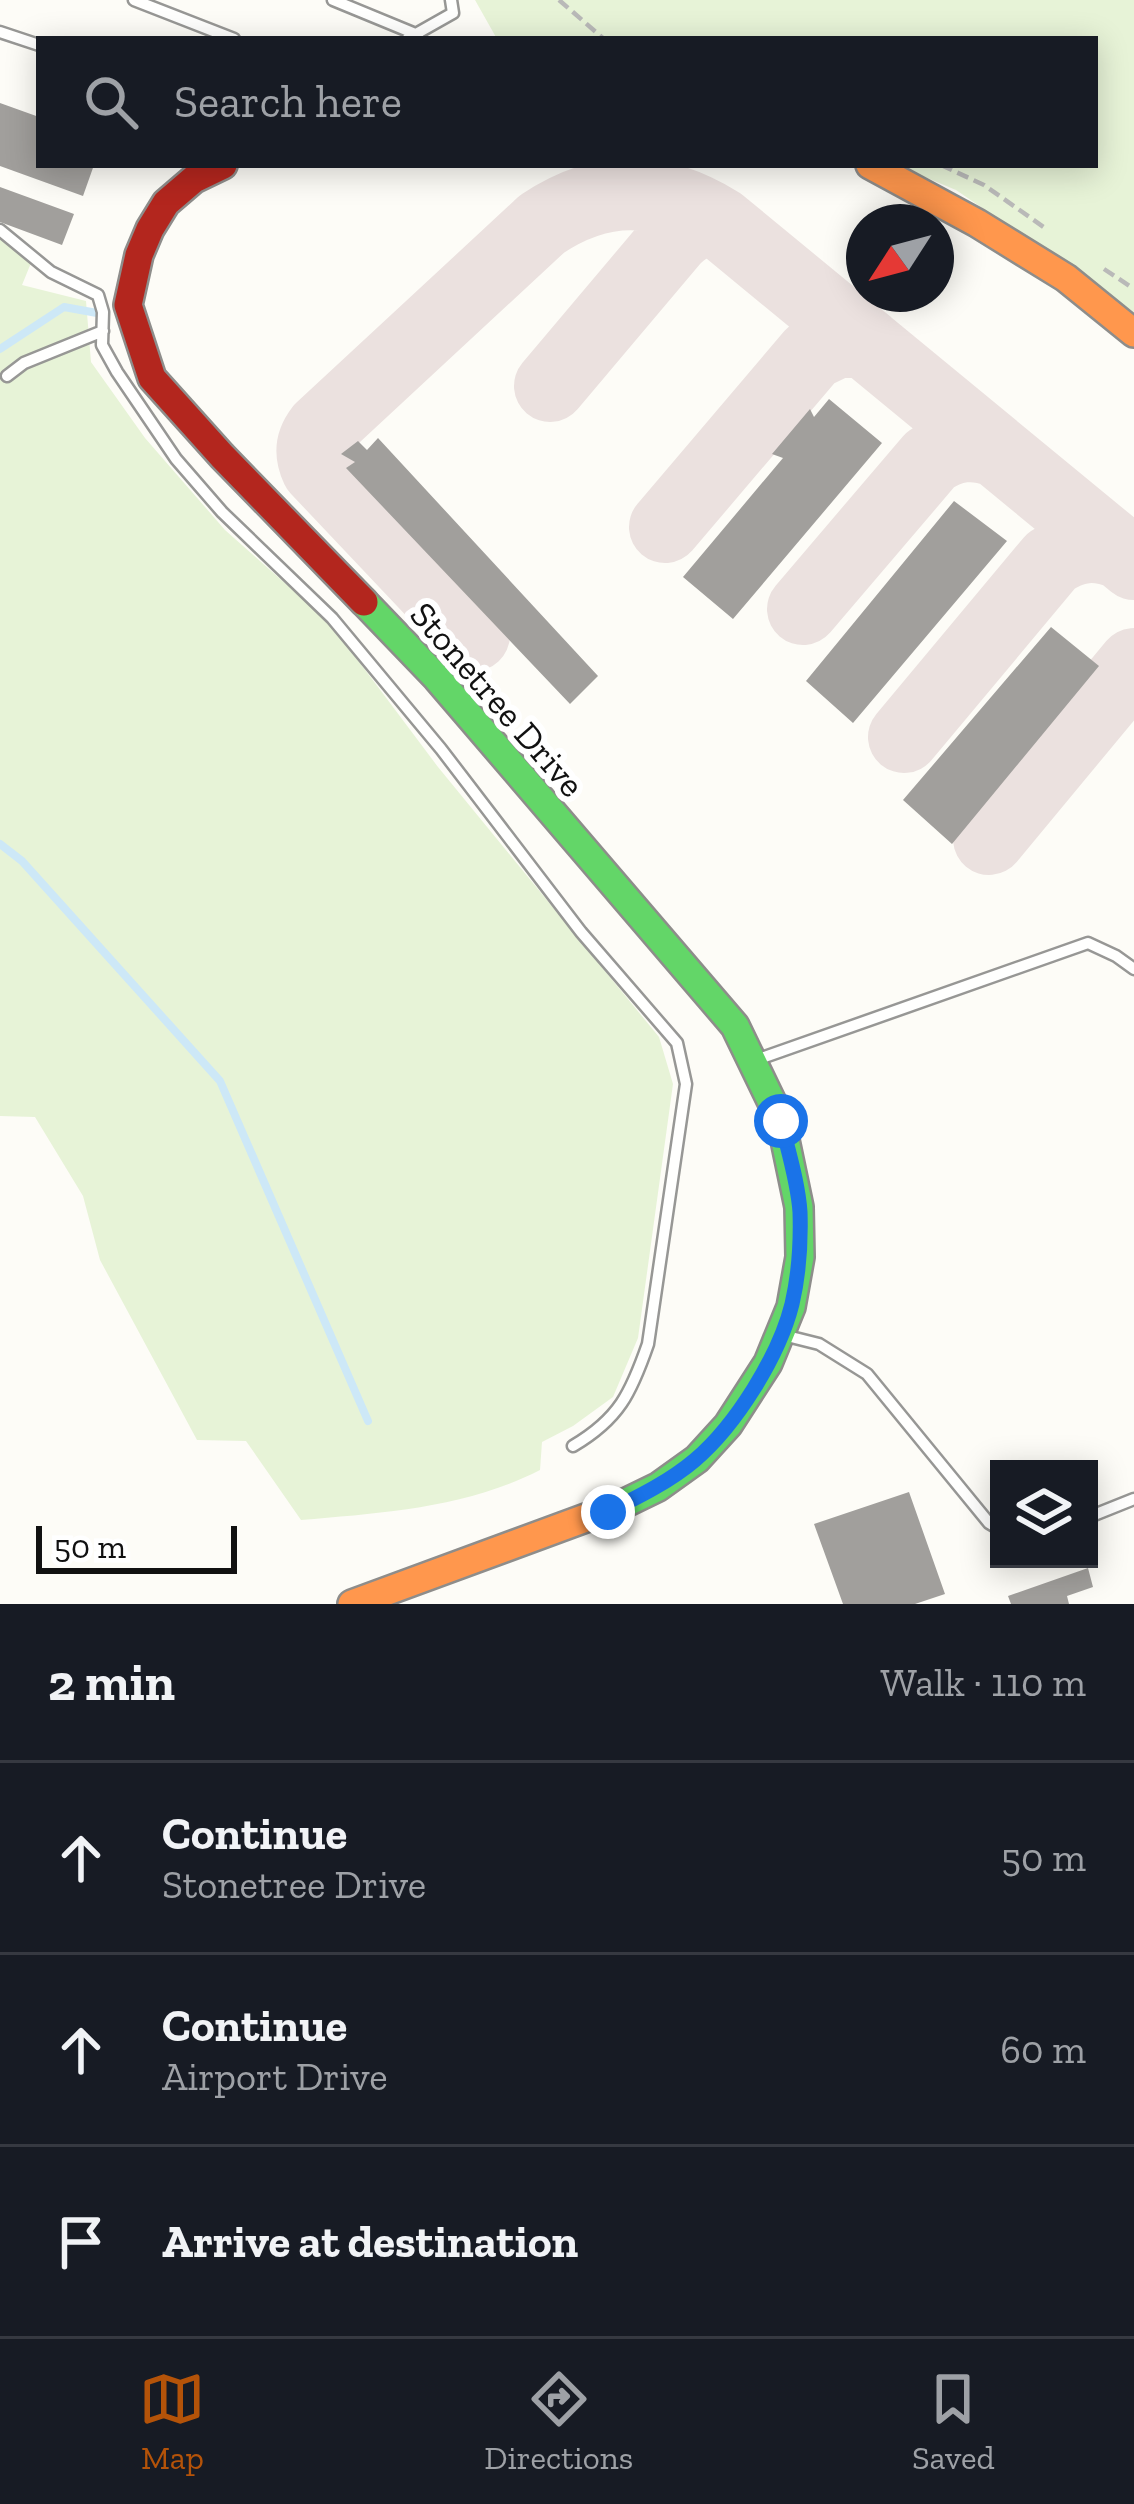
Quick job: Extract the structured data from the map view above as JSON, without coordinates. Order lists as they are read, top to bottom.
{
  "streets": {
    "street": ["Stonetree Drive"]
  },
  "scale_bar": "50 m",
  "north": "bottom left",
  "page": {
    "search": "Search here",
    "scale": "50 m",
    "heading": ["2 min", "Walk · 110 m"],
    "list": [
      ["Continue", "Stonetree Drive", "50 m"],
      ["Continue", "Airport Drive", "60 m"],
      "Arrive at destination"
    ],
    "nav": ["Map", "Directions", "Saved"]
  }
}
